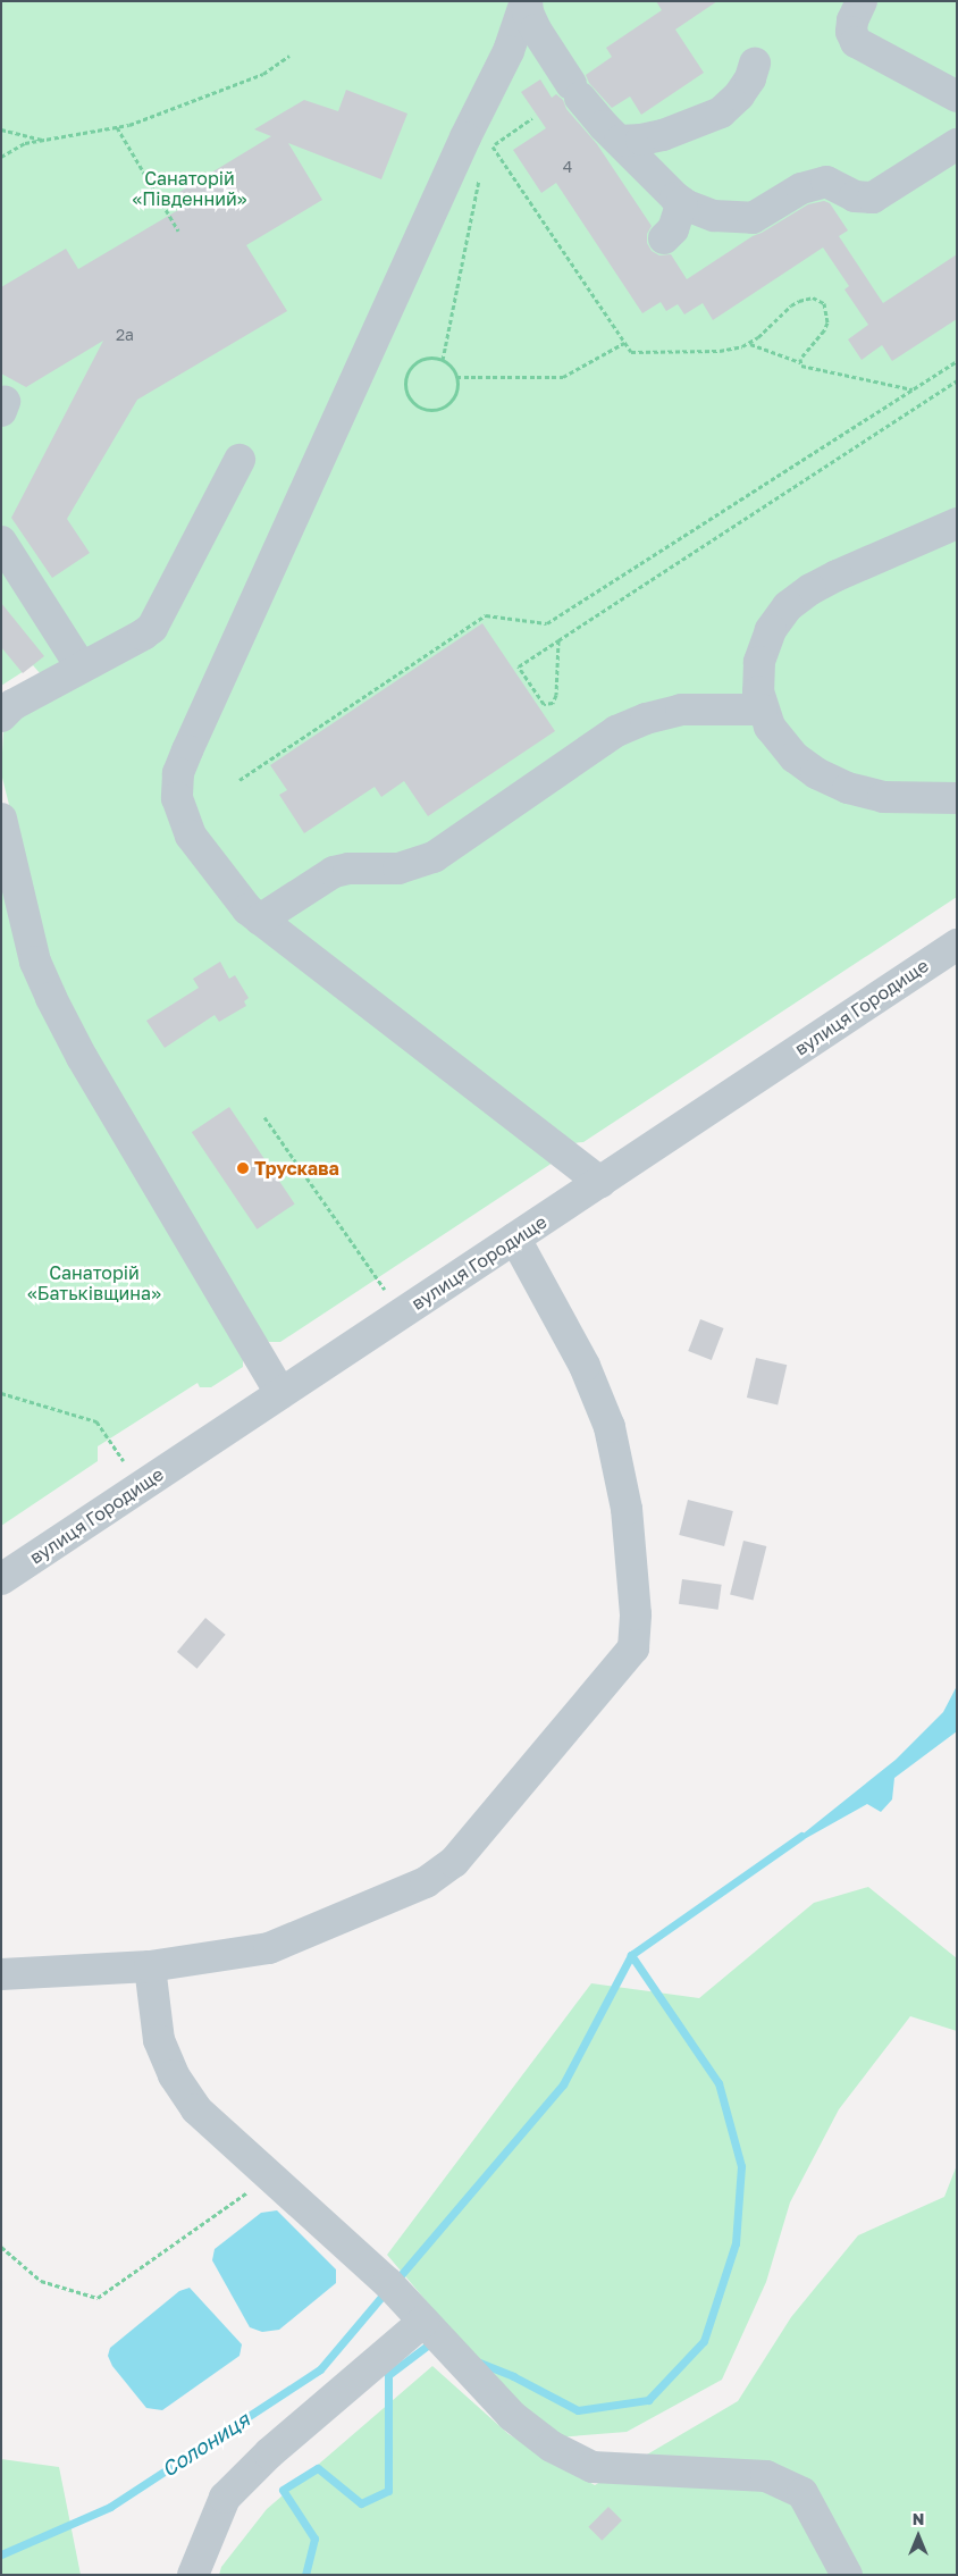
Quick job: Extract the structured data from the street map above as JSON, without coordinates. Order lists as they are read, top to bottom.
{
  "streets": {
    "street": ["вулиця Городище"]
  },
  "water": ["Солониця"],
  "parks": ["Санаторій «Південний»", "Санаторій «Батьківщина»"],
  "places": ["Трускава"],
  "house_numbers": ["4", "2а"],
  "north": "top"
}
